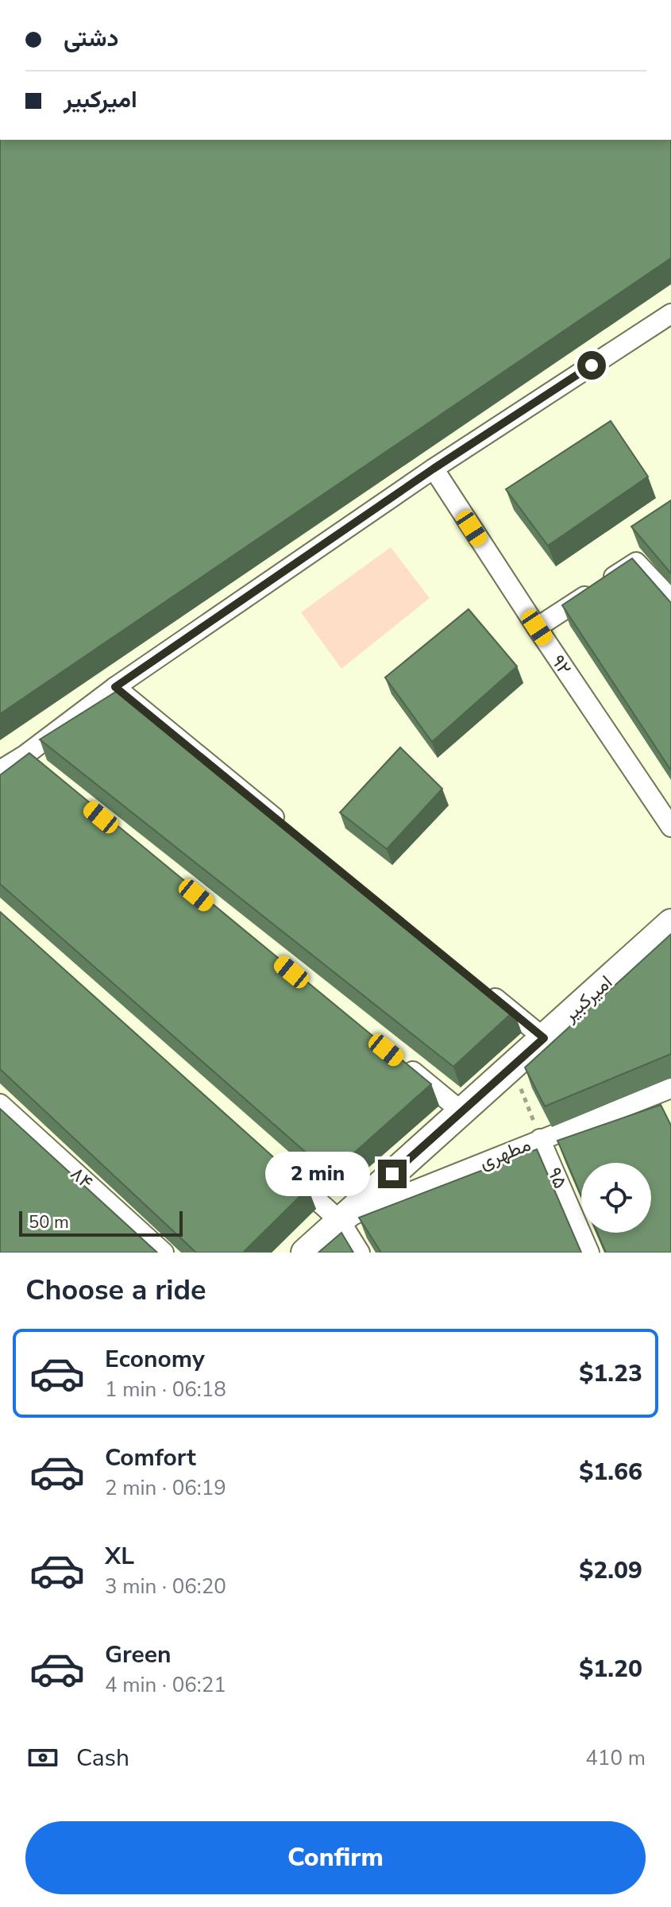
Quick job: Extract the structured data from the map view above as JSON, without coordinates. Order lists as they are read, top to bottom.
{
  "streets": {
    "main road": ["امیرکبیر"],
    "street": [
      "۹۲",
      "مطهری",
      "۸۴",
      "۹۵"
    ]
  },
  "crossings": [
    ["امیرکبیر", "مطهری"],
    ["مطهری", "۹۵"]
  ],
  "scale_bar": "50 m",
  "page": {
    "banner": ["دشتی", "امیرکبیر"],
    "bubble": "2 min",
    "scale": "50 m",
    "heading": "Choose a ride",
    "list": [
      {
        "name": "Economy",
        "note": "1 min · 06:18",
        "value": "$1.23"
      },
      {
        "name": "Comfort",
        "note": "2 min · 06:19",
        "value": "$1.66"
      },
      {
        "name": "XL",
        "note": "3 min · 06:20",
        "value": "$2.09"
      },
      {
        "name": "Green",
        "note": "4 min · 06:21",
        "value": "$1.20"
      }
    ],
    "pay": ["Cash", "410 m"],
    "buttons": "Confirm"
  }
}
